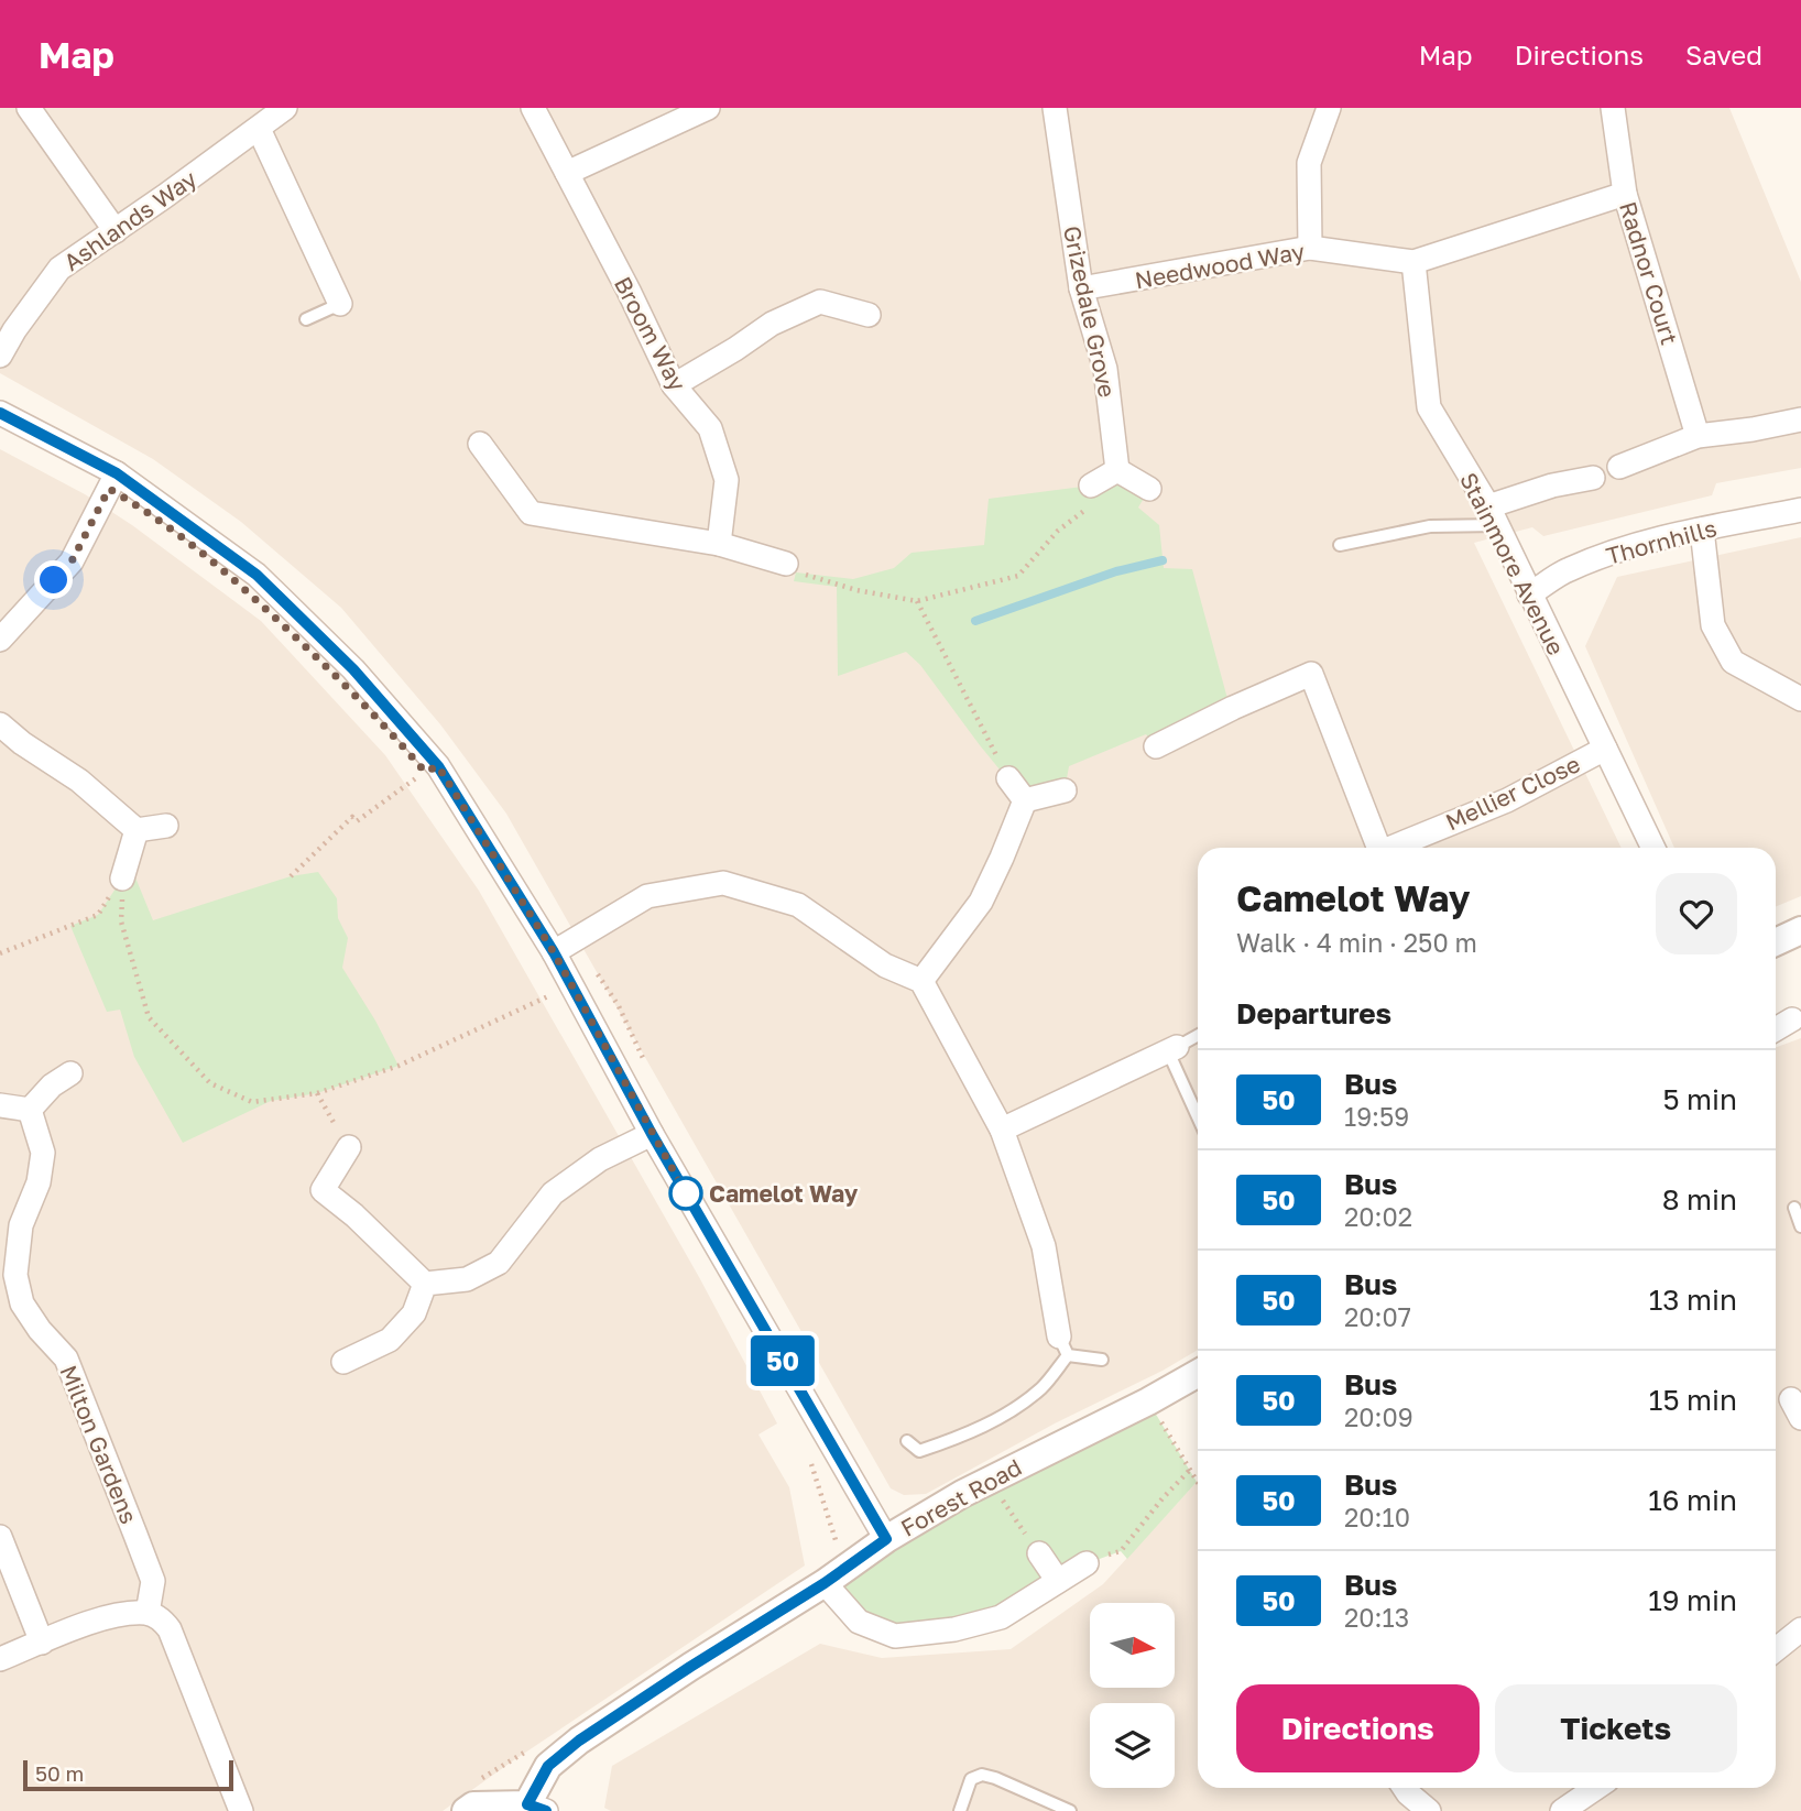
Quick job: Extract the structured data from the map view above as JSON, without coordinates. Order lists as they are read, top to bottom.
{
  "streets": {
    "street": [
      "Ashlands Way",
      "Needwood Way",
      "Radnor Court",
      "Grizedale Grove",
      "Broom Way",
      "Thornhills",
      "Stainmore Avenue",
      "Mellier Close",
      "Milton Gardens",
      "Forest Road"
    ]
  },
  "crossings": [
    ["Needwood Way", "Radnor Court"],
    ["Needwood Way", "Grizedale Grove"],
    ["Needwood Way", "Stainmore Avenue"],
    ["Thornhills", "Stainmore Avenue"],
    ["Stainmore Avenue", "Mellier Close"]
  ],
  "places": ["Camelot Way"],
  "lines": ["bus line 50"],
  "scale_bar": "50 m",
  "north": "right",
  "page": {
    "header": "Map",
    "nav": ["Map", "Directions", "Saved"],
    "on_map": "50",
    "heading": [
      ["Camelot Way", "Walk · 4 min · 250 m"],
      "Departures"
    ],
    "list": [
      {
        "mark": "50",
        "name": "Bus",
        "note": "19:59",
        "value": "5 min"
      },
      {
        "mark": "50",
        "name": "Bus",
        "note": "20:02",
        "value": "8 min"
      },
      {
        "mark": "50",
        "name": "Bus",
        "note": "20:07",
        "value": "13 min"
      },
      {
        "mark": "50",
        "name": "Bus",
        "note": "20:09",
        "value": "15 min"
      },
      {
        "mark": "50",
        "name": "Bus",
        "note": "20:10",
        "value": "16 min"
      },
      {
        "mark": "50",
        "name": "Bus",
        "note": "20:13",
        "value": "19 min"
      }
    ],
    "buttons": ["Directions", "Tickets"],
    "scale": "50 m"
  }
}
